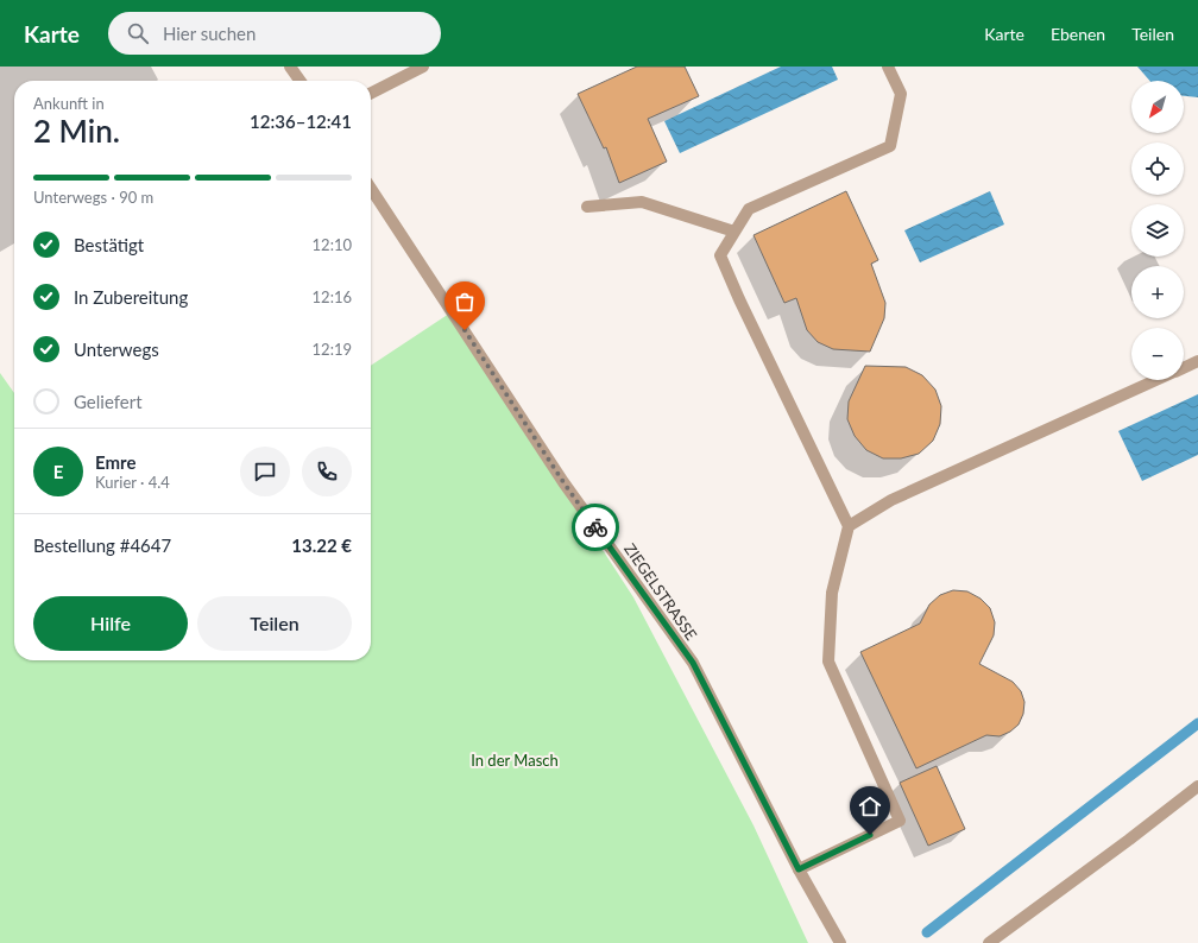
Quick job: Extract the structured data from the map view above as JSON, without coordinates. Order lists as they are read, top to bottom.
{
  "streets": {
    "street": ["ZIEGELSTRASSE"]
  },
  "parks": ["In der Masch"],
  "north": "bottom left",
  "page": {
    "header": "Karte",
    "search": "Hier suchen",
    "nav": ["Karte", "Ebenen", "Teilen"],
    "map_buttons": ["+", "−"],
    "heading": ["2 Min.", "Ankunft in", "12:36–12:41"],
    "panel": [
      "Emre",
      "Kurier · 4.4",
      "Bestellung #4647",
      "13.22 €"
    ],
    "bar": "Unterwegs · 90 m",
    "list": [
      ["Bestätigt", "12:10"],
      ["In Zubereitung", "12:16"],
      ["Unterwegs", "12:19"],
      "Geliefert"
    ],
    "round": "E",
    "buttons": ["Hilfe", "Teilen"]
  }
}
